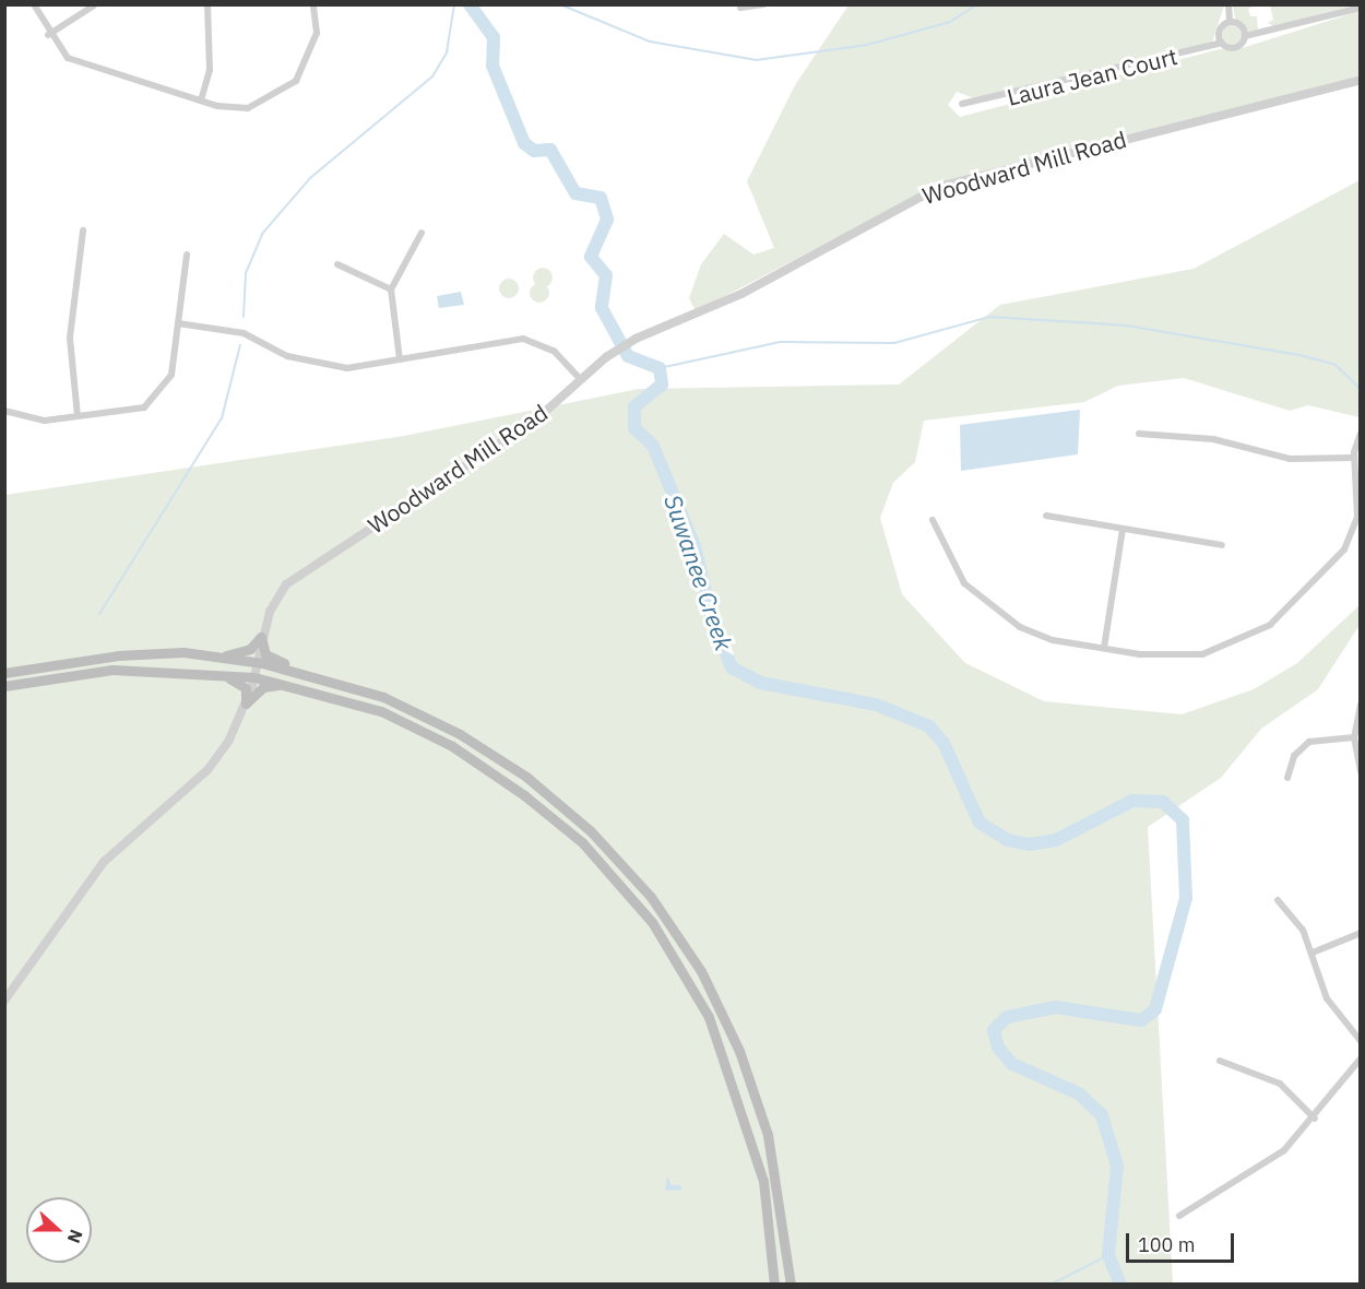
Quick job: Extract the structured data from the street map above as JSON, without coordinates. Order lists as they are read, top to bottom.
{
  "streets": {
    "street": ["Laura Jean Court", "Woodward Mill Road"]
  },
  "water": ["Suwanee Creek"],
  "scale_bar": "100 m",
  "north": "right"
}
